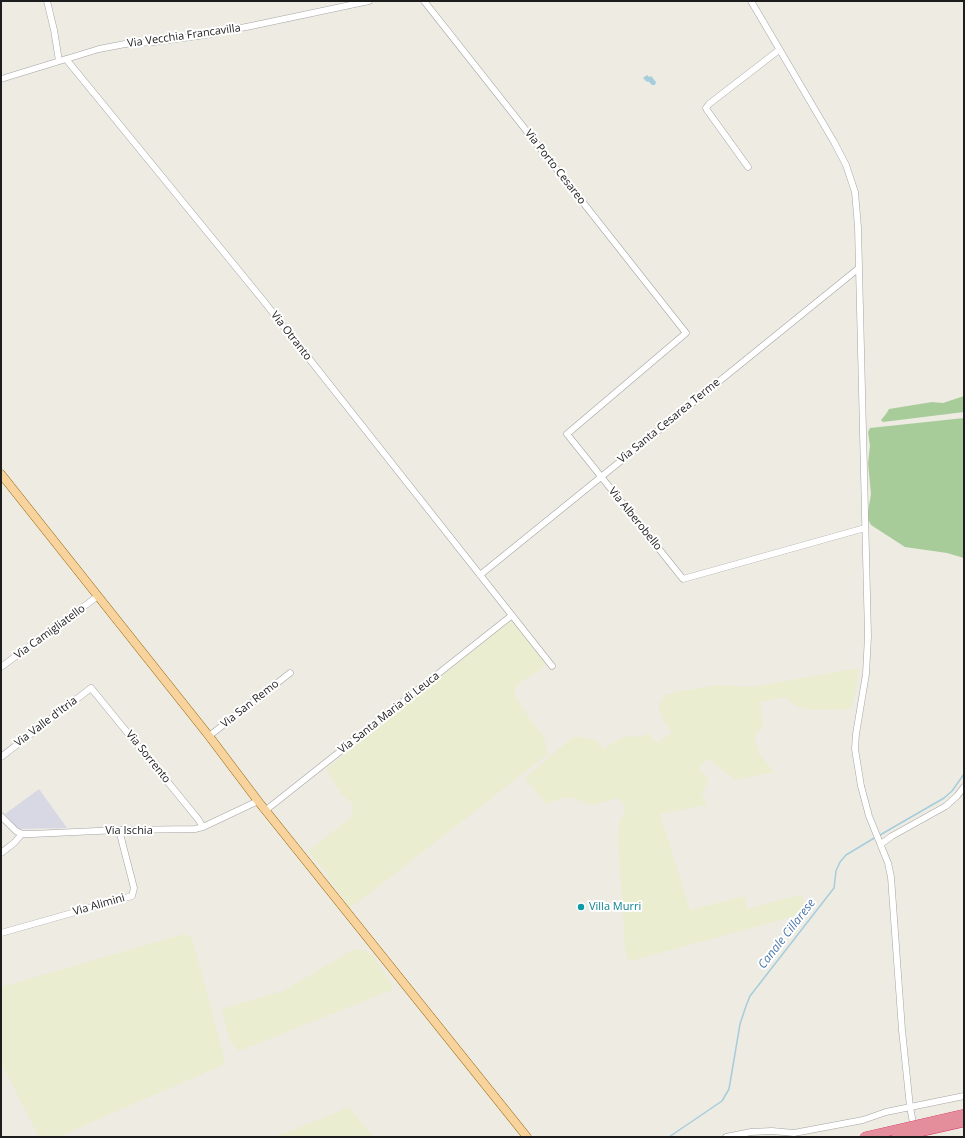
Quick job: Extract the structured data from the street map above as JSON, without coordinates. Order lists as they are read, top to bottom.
{
  "streets": {
    "street": [
      "Via Vecchia Francavilla",
      "Via Porto Cesareo",
      "Via Otranto",
      "Via Santa Cesarea Terme",
      "Via Alberobello",
      "Via Camigliatello",
      "Via San Remo",
      "Via Santa Maria di Leuca",
      "Via Valle d'Itria",
      "Via Sorrento",
      "Via Ischia",
      "Via Alimini"
    ]
  },
  "crossings": [
    ["Via Vecchia Francavilla", "Via Otranto"],
    ["Via Porto Cesareo", "Via Alberobello"],
    ["Via Otranto", "Via Santa Cesarea Terme"],
    ["Via Otranto", "Via Santa Maria di Leuca"],
    ["Via Santa Cesarea Terme", "Via Alberobello"],
    ["Via Valle d'Itria", "Via Sorrento"],
    ["Via Sorrento", "Via Ischia"],
    ["Via Ischia", "Via Alimini"]
  ],
  "water": ["Canale Cillarese"],
  "places": ["Villa Murri"]
}
